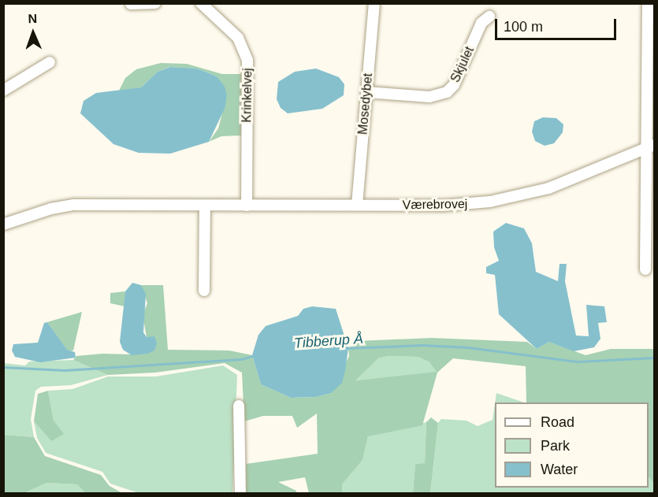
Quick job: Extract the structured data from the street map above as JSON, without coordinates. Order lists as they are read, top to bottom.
{
  "streets": {
    "street": [
      "Skjulet",
      "Krinkelvej",
      "Mosedybet",
      "Værebrovej"
    ]
  },
  "crossings": [
    ["Skjulet", "Mosedybet"],
    ["Krinkelvej", "Værebrovej"],
    ["Mosedybet", "Værebrovej"]
  ],
  "water": ["Tibberup Å"],
  "legend": ["Road", "Park", "Water"],
  "scale_bar": "100 m",
  "north": "top"
}
